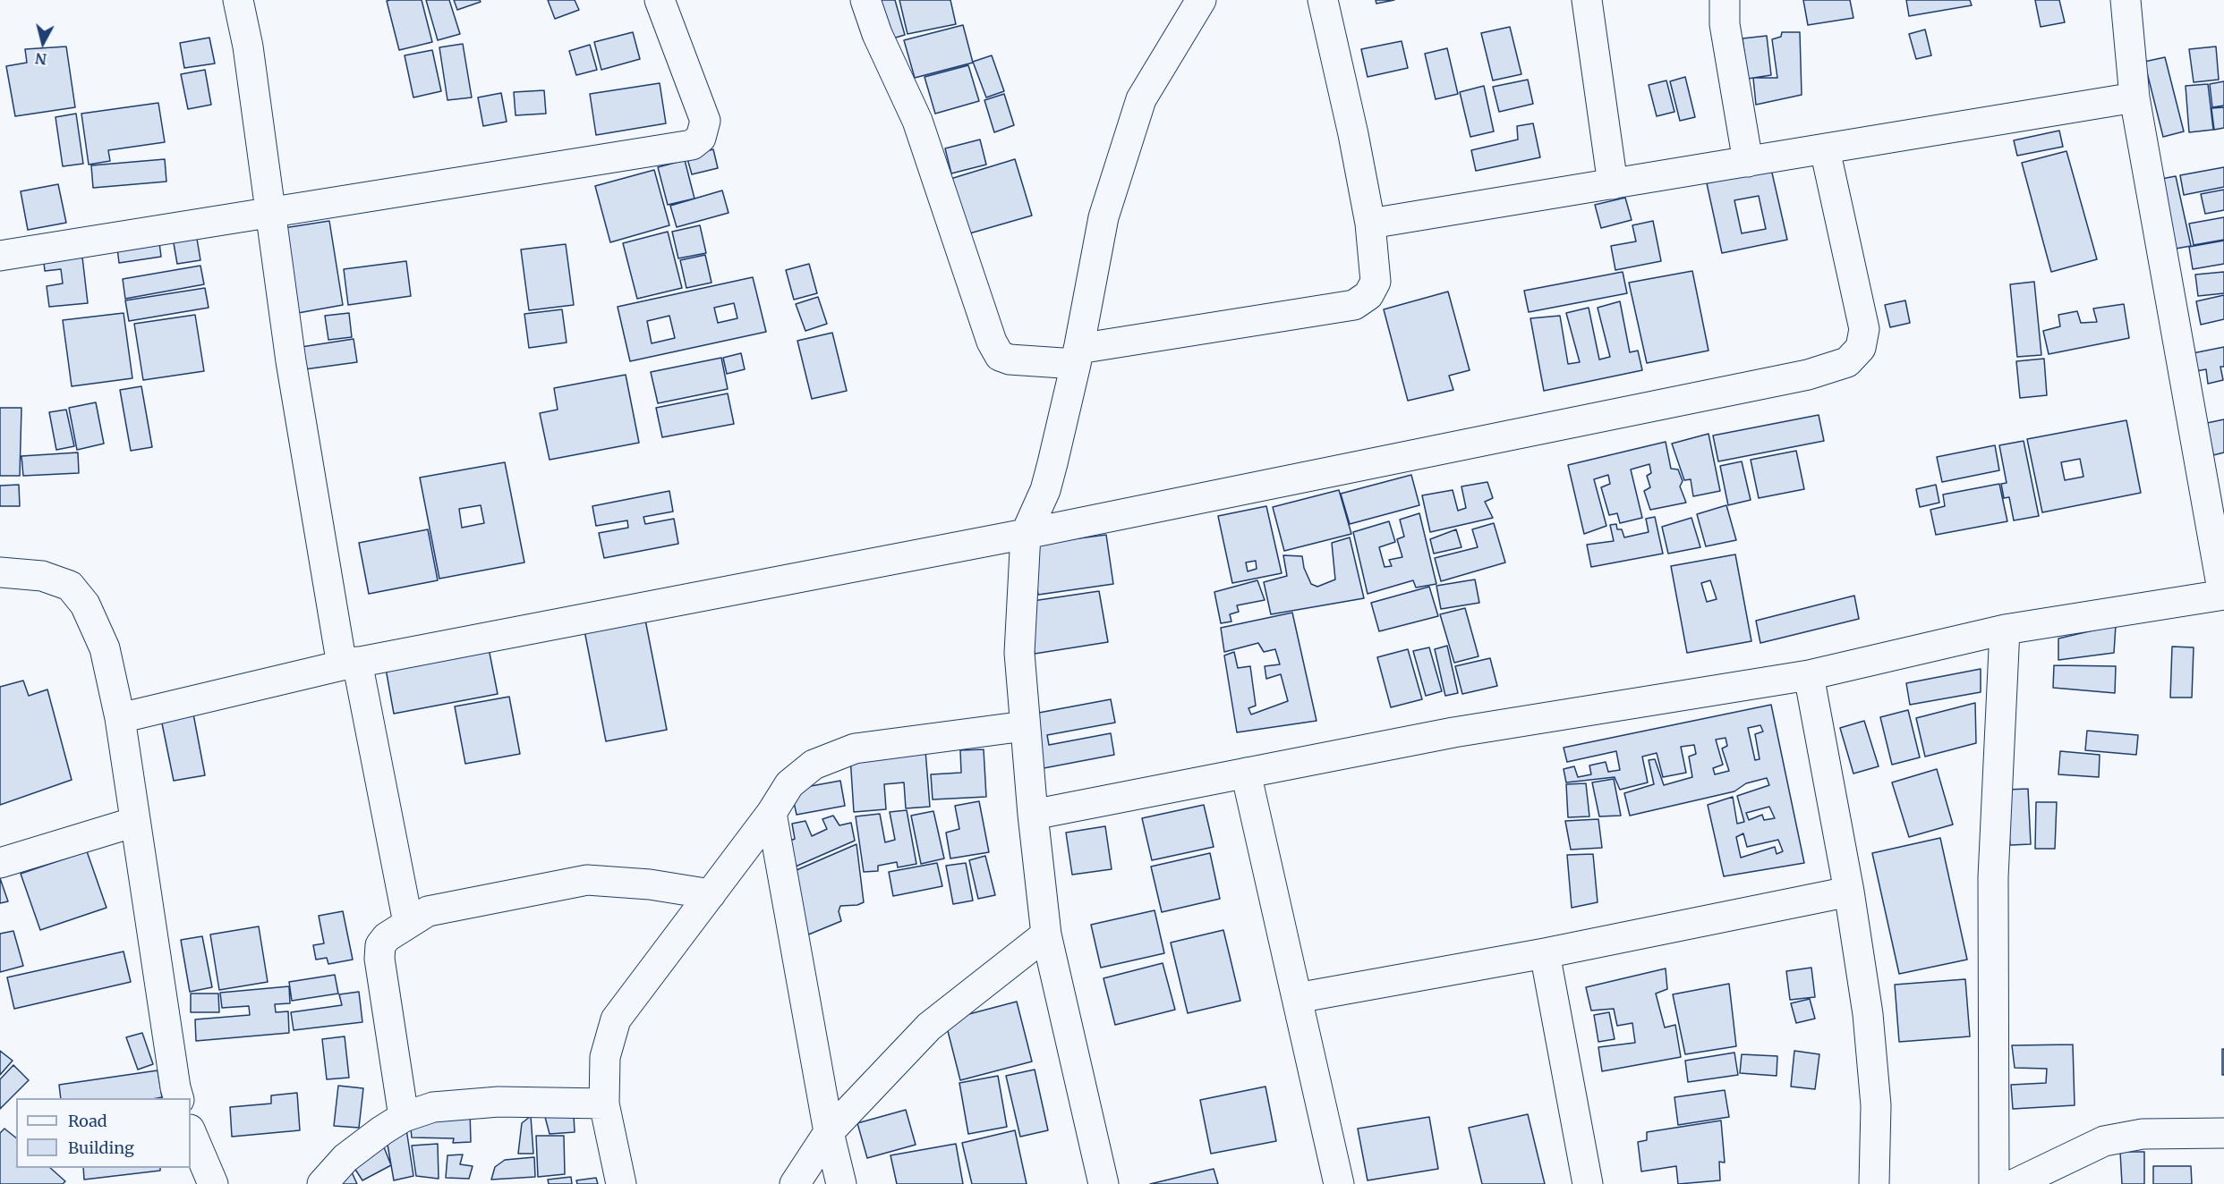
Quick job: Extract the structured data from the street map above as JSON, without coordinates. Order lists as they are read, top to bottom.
{
  "legend": ["Road", "Building"],
  "north": "bottom"
}
